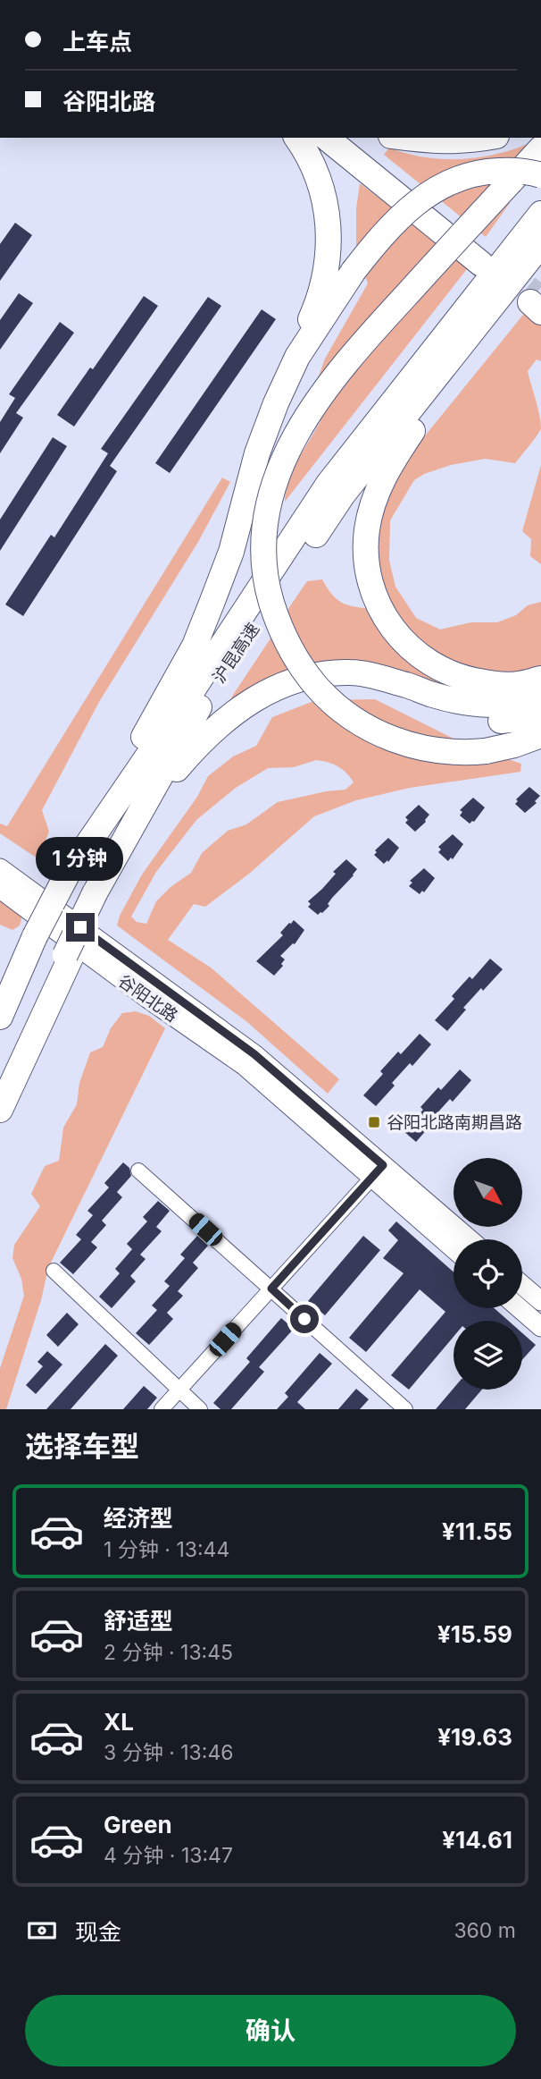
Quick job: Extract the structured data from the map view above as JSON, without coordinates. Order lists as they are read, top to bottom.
{
  "streets": {
    "highway": ["沪昆高速"],
    "main road": ["谷阳北路"]
  },
  "places": {
    "transit": ["谷阳北路南期昌路"]
  },
  "north": "bottom right",
  "page": {
    "banner": ["上车点", "谷阳北路"],
    "bubble": "1 分钟",
    "heading": "选择车型",
    "list": [
      {
        "name": "经济型",
        "note": "1 分钟 · 13:44",
        "value": "¥11.55"
      },
      {
        "name": "舒适型",
        "note": "2 分钟 · 13:45",
        "value": "¥15.59"
      },
      {
        "name": "XL",
        "note": "3 分钟 · 13:46",
        "value": "¥19.63"
      },
      {
        "name": "Green",
        "note": "4 分钟 · 13:47",
        "value": "¥14.61"
      }
    ],
    "pay": ["现金", "360 m"],
    "buttons": "确认"
  }
}
